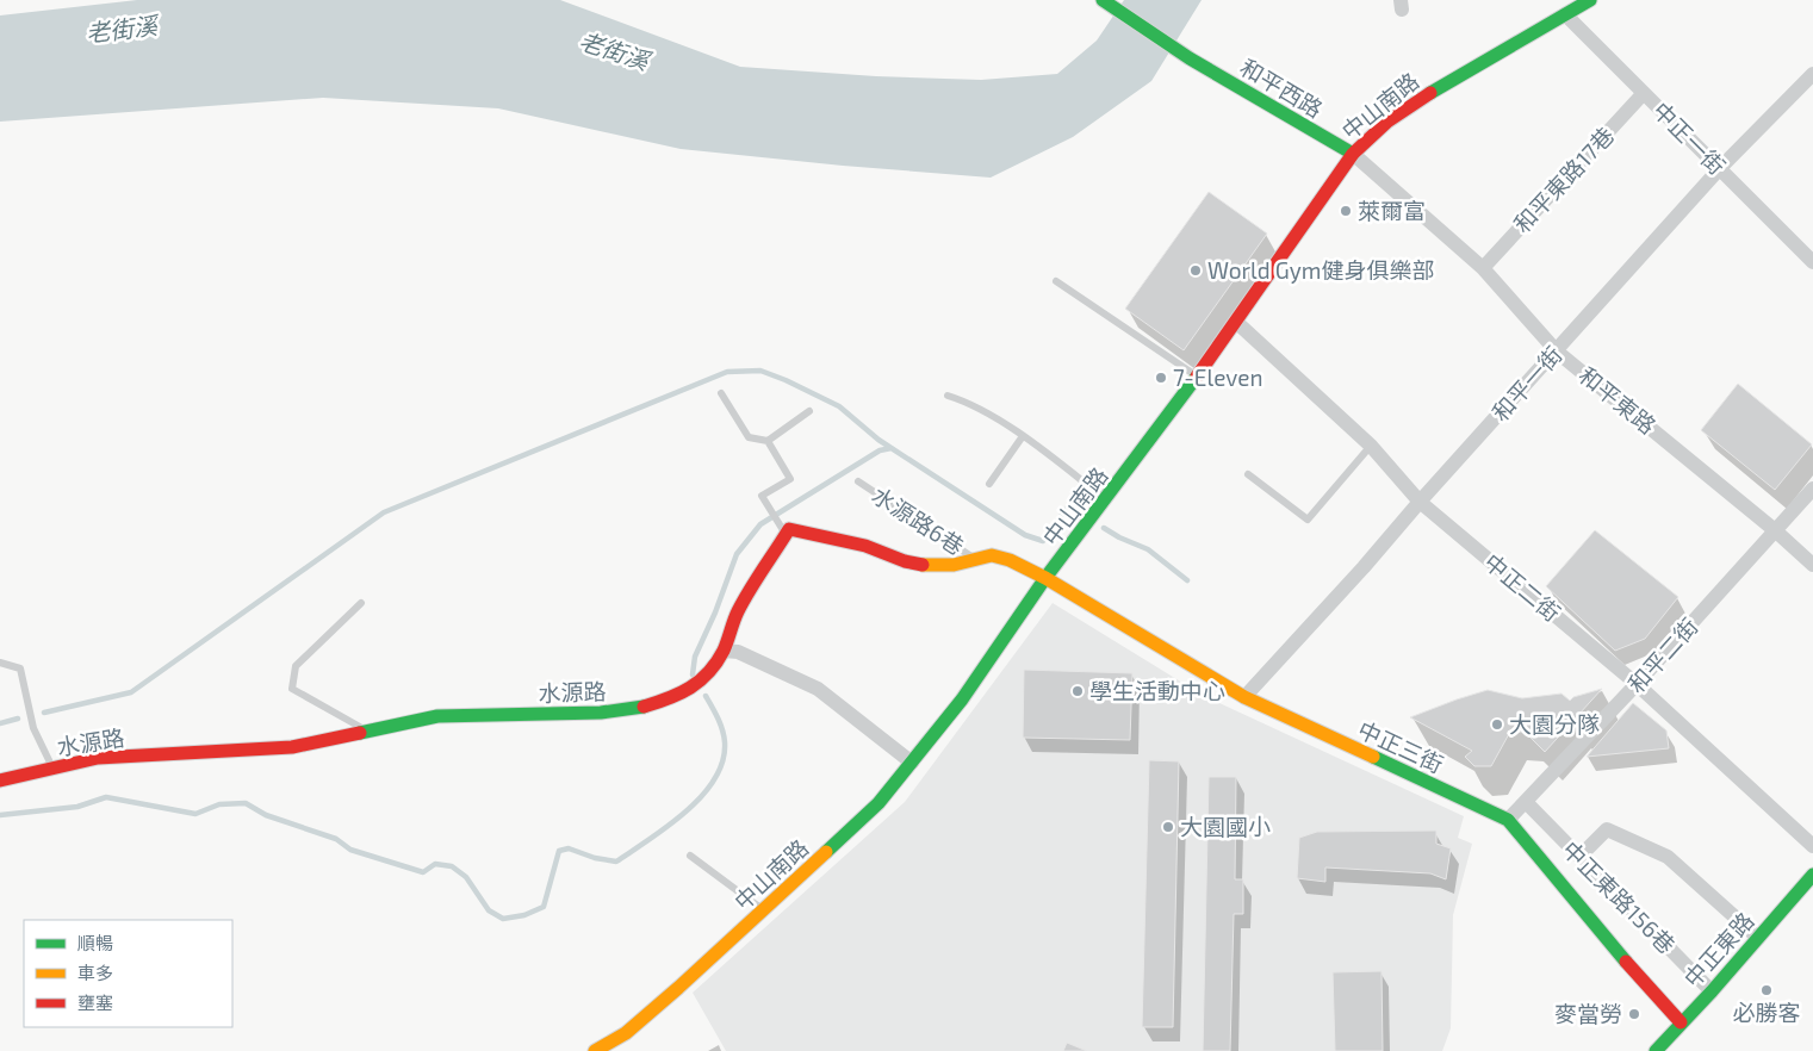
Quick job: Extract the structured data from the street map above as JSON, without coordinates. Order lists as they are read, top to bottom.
{
  "streets": {
    "street": [
      "和平西路",
      "中山南路",
      "中正一街",
      "和平東路17巷",
      "和平一街",
      "和平東路",
      "中正二街",
      "和平二街",
      "水源路",
      "中正三街",
      "中正東路156巷",
      "中正東路"
    ],
    "lane": ["水源路6巷"]
  },
  "crossings": [
    ["和平西路", "中山南路"],
    ["和平西路", "和平東路"],
    ["中山南路", "中正一街"],
    ["中山南路", "和平東路"],
    ["中山南路", "中正二街"],
    ["中山南路", "中正三街"],
    ["中正一街", "和平東路17巷"],
    ["中正一街", "和平一街"],
    ["和平東路17巷", "和平東路"],
    ["和平一街", "和平東路"],
    ["和平一街", "中正二街"],
    ["和平一街", "中正三街"],
    ["和平東路", "和平二街"],
    ["中正二街", "和平二街"],
    ["和平二街", "中正三街"],
    ["和平二街", "中正東路156巷"],
    ["中正三街", "中正東路"],
    ["中正東路156巷", "中正東路"]
  ],
  "water": ["老街溪"],
  "places": [
    "萊爾富",
    "World Gym健身俱樂部",
    "7-Eleven",
    "學生活動中心",
    "大園分隊",
    "大園國小",
    "必勝客",
    "麥當勞"
  ],
  "legend": ["順暢", "車多", "壅塞"]
}
